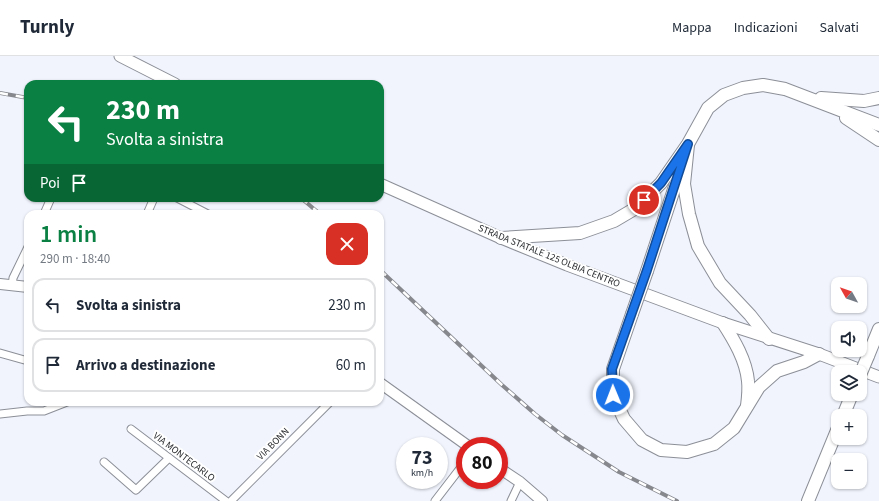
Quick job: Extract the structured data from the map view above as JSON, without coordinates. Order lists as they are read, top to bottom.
{
  "streets": {
    "main road": ["STRADA STATALE 125 OLBIA CENTRO"],
    "street": ["VIA BONN", "VIA MONTECARLO"]
  },
  "north": "top left",
  "page": {
    "header": "Turnly",
    "nav": ["Mappa", "Indicazioni", "Salvati"],
    "turn": ["230 m", "Svolta a sinistra"],
    "then": "Poi",
    "heading": ["1 min", "290 m · 18:40"],
    "map_buttons": ["+", "−"],
    "list": [
      {
        "name": "Svolta a sinistra",
        "value": "230 m"
      },
      {
        "name": "Arrivo a destinazione",
        "value": "60 m"
      }
    ],
    "speed": "73 km/h",
    "limit": "80"
  }
}
